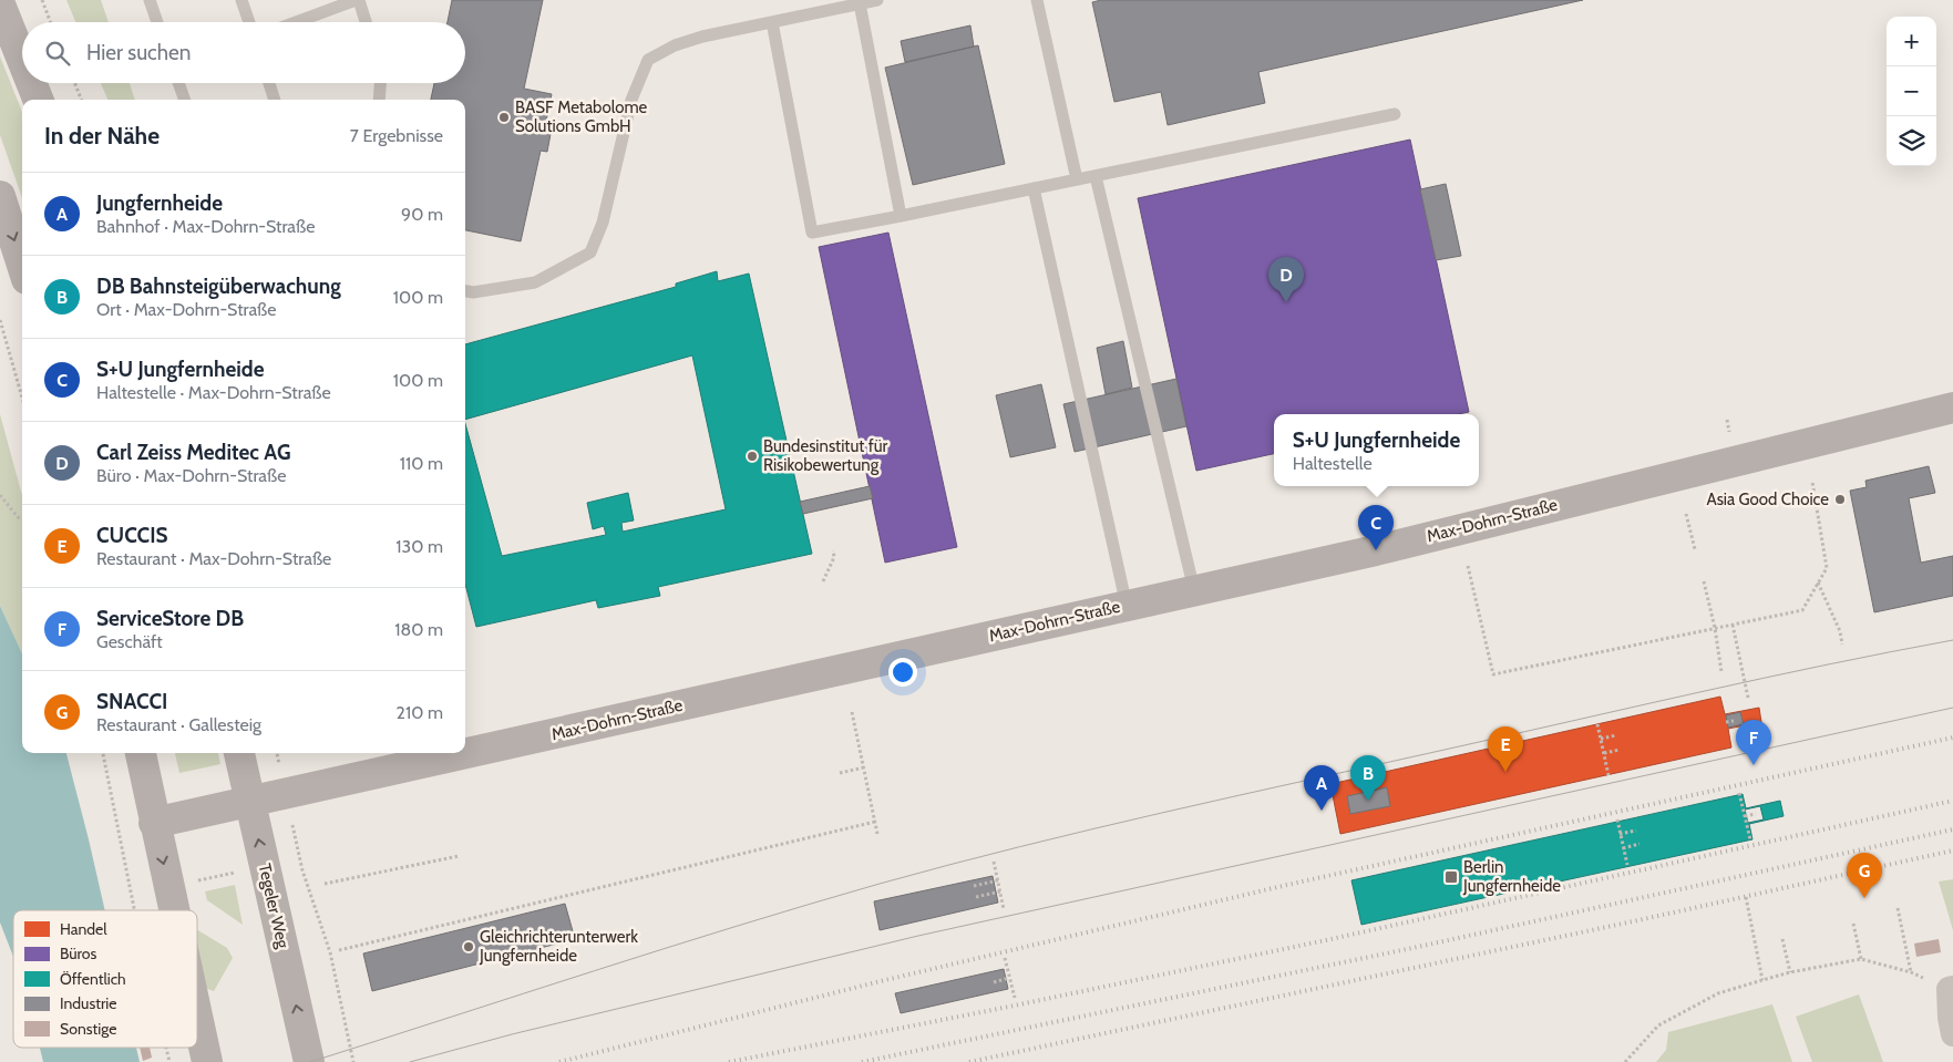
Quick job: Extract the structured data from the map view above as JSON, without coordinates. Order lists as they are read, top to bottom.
{
  "streets": {
    "main road": ["Max-Dohrn-Straße", "Tegeler Weg"]
  },
  "crossings": [
    ["Max-Dohrn-Straße", "Tegeler Weg"]
  ],
  "places": {
    "other": [
      "BASF Metabolome Solutions GmbH",
      "Bundesinstitut für Risikobewertung",
      "Asia Good Choice",
      "Gleichrichterunterwerk Jungfernheide"
    ],
    "transit": ["Berlin Jungfernheide"]
  },
  "legend": [
    "Handel",
    "Büros",
    "Öffentlich",
    "Industrie",
    "Sonstige"
  ],
  "page": {
    "map_buttons": ["+", "−"],
    "search": "Hier suchen",
    "heading": ["In der Nähe", "7 Ergebnisse"],
    "list": [
      {
        "mark": "A",
        "name": "Jungfernheide",
        "note": "Bahnhof · Max-Dohrn-Straße",
        "value": "90 m"
      },
      {
        "mark": "B",
        "name": "DB Bahnsteigüberwachung",
        "note": "Ort · Max-Dohrn-Straße",
        "value": "100 m"
      },
      {
        "mark": "C",
        "name": "S+U Jungfernheide",
        "note": "Haltestelle · Max-Dohrn-Straße",
        "value": "100 m"
      },
      {
        "mark": "D",
        "name": "Carl Zeiss Meditec AG",
        "note": "Büro · Max-Dohrn-Straße",
        "value": "110 m"
      },
      {
        "mark": "E",
        "name": "CUCCIS",
        "note": "Restaurant · Max-Dohrn-Straße",
        "value": "130 m"
      },
      {
        "mark": "F",
        "name": "ServiceStore DB",
        "note": "Geschäft",
        "value": "180 m"
      },
      {
        "mark": "G",
        "name": "SNACCI",
        "note": "Restaurant · Gallesteig",
        "value": "210 m"
      }
    ],
    "pins": [
      "D",
      "C",
      "F",
      "E",
      "B",
      "A",
      "G"
    ],
    "popup": ["S+U Jungfernheide", "Haltestelle"]
  }
}
